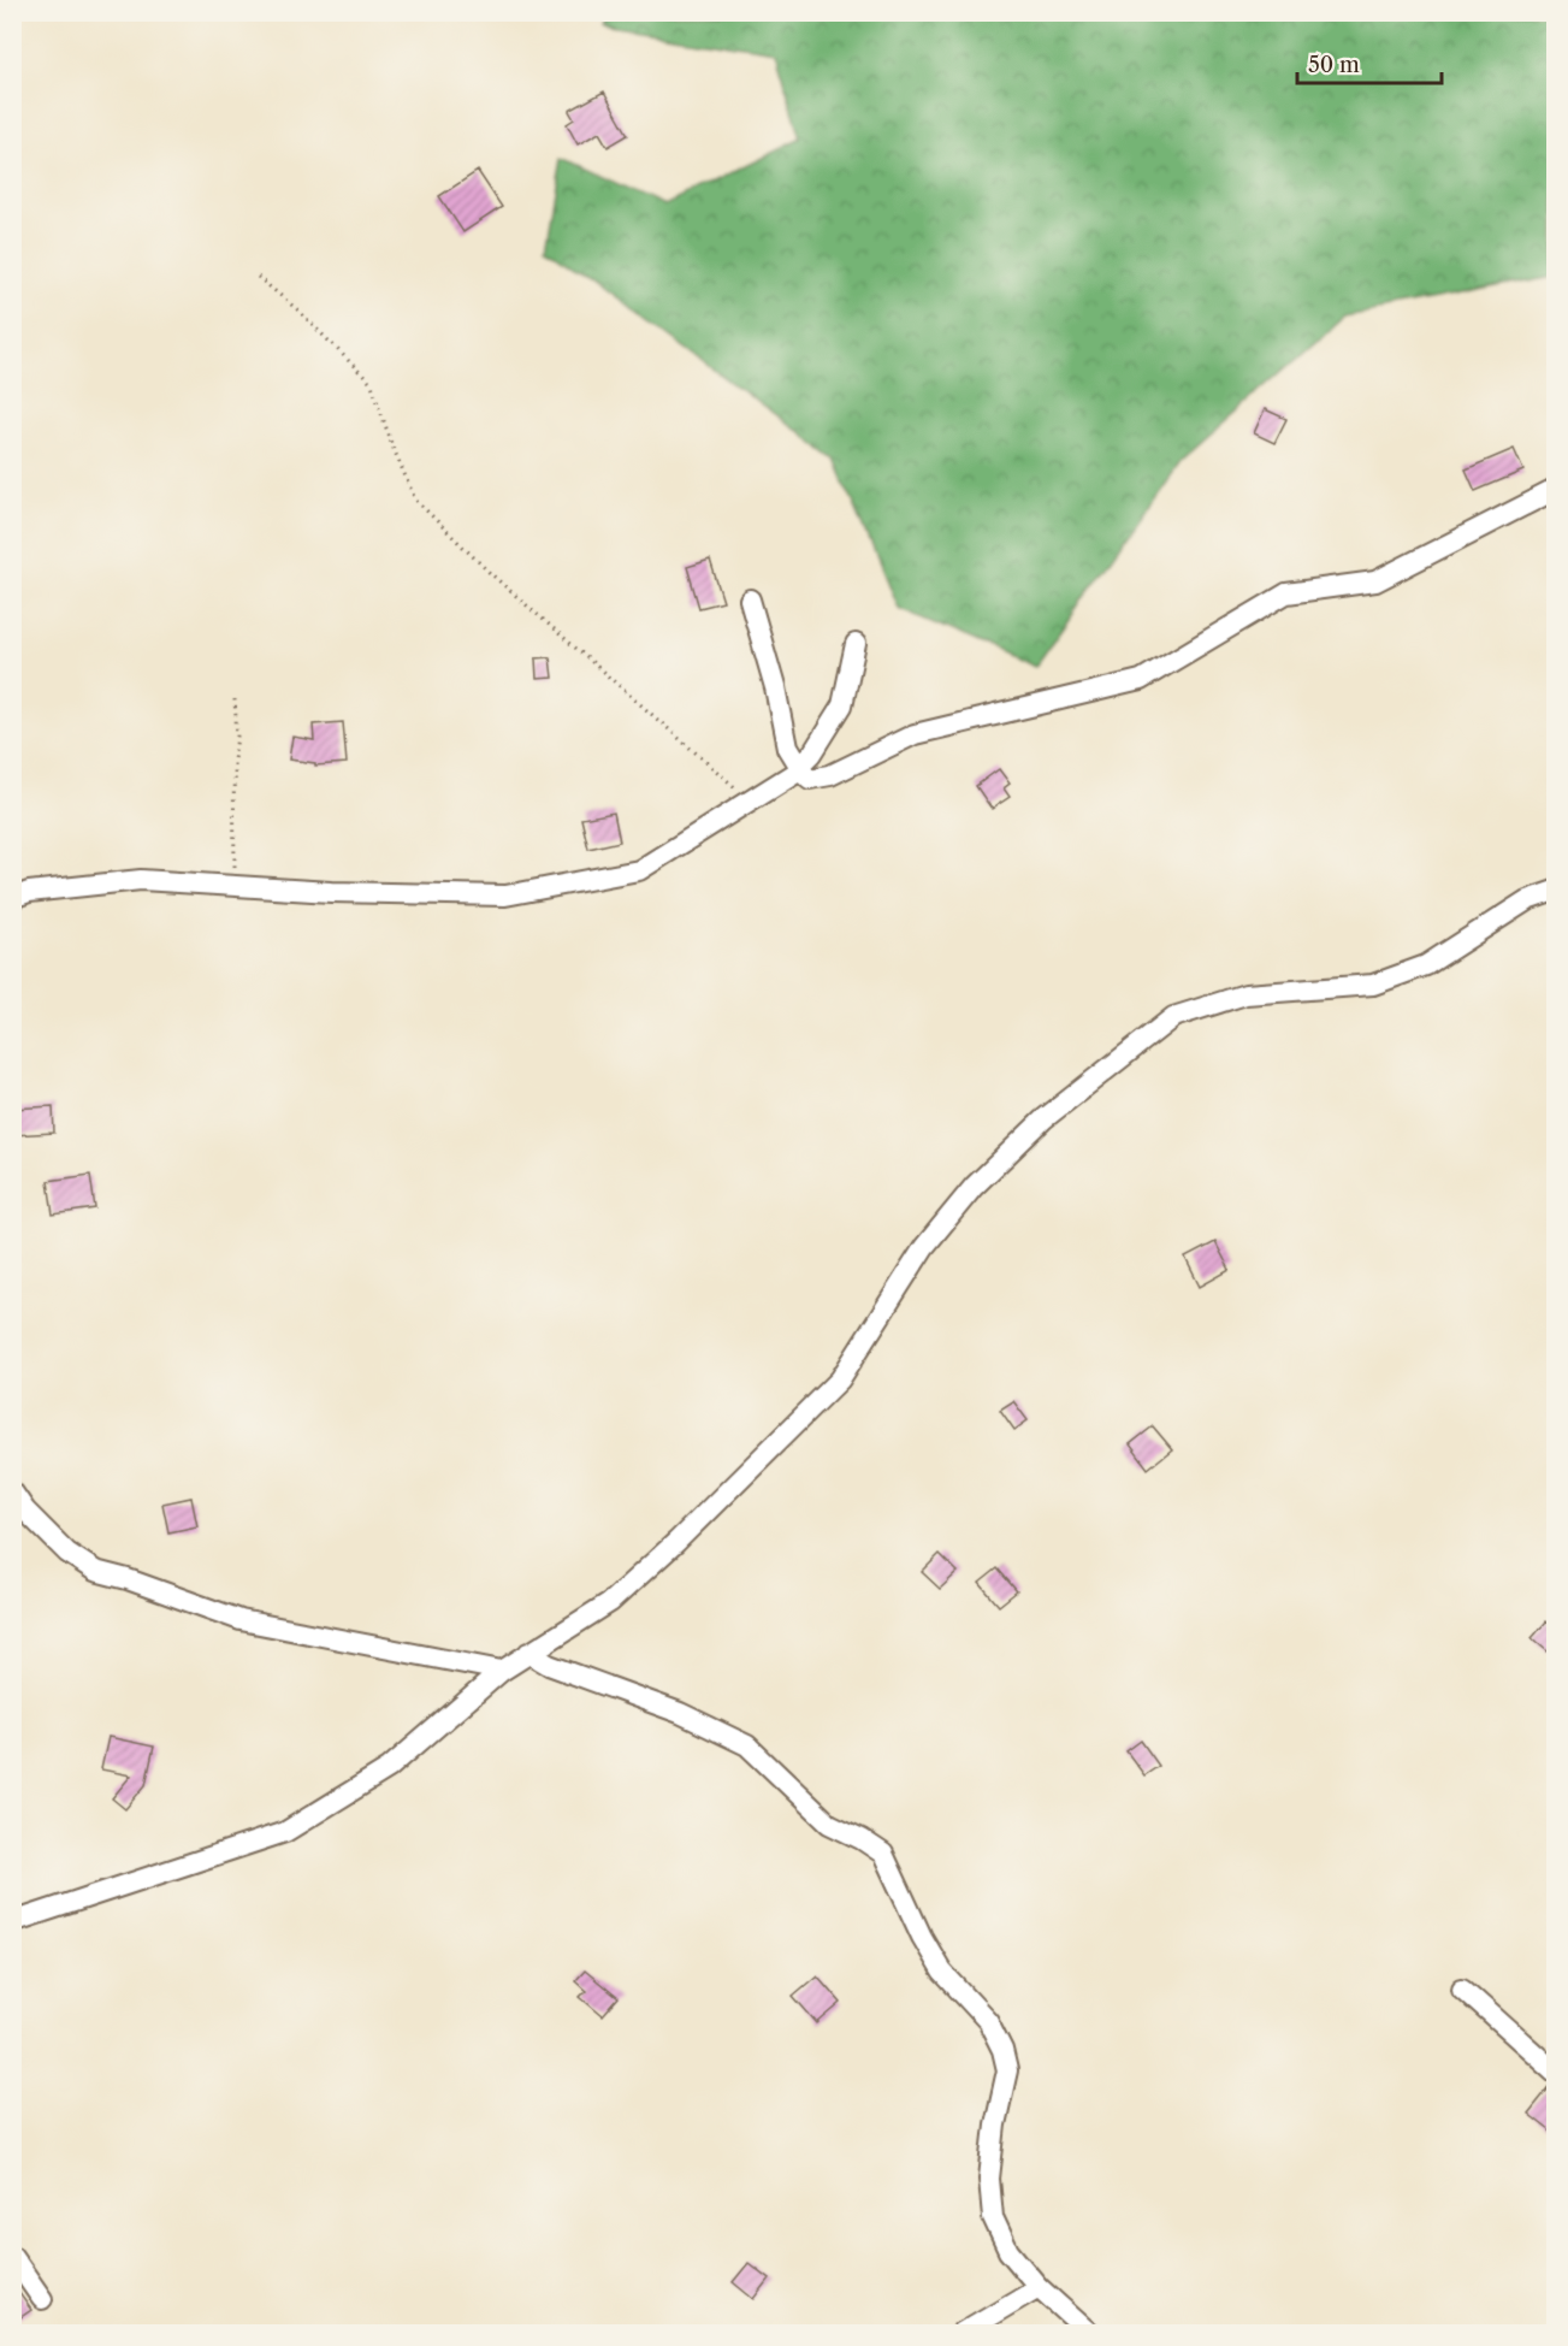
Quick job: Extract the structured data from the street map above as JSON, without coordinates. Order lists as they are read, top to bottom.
{
  "scale_bar": "50 m"
}
